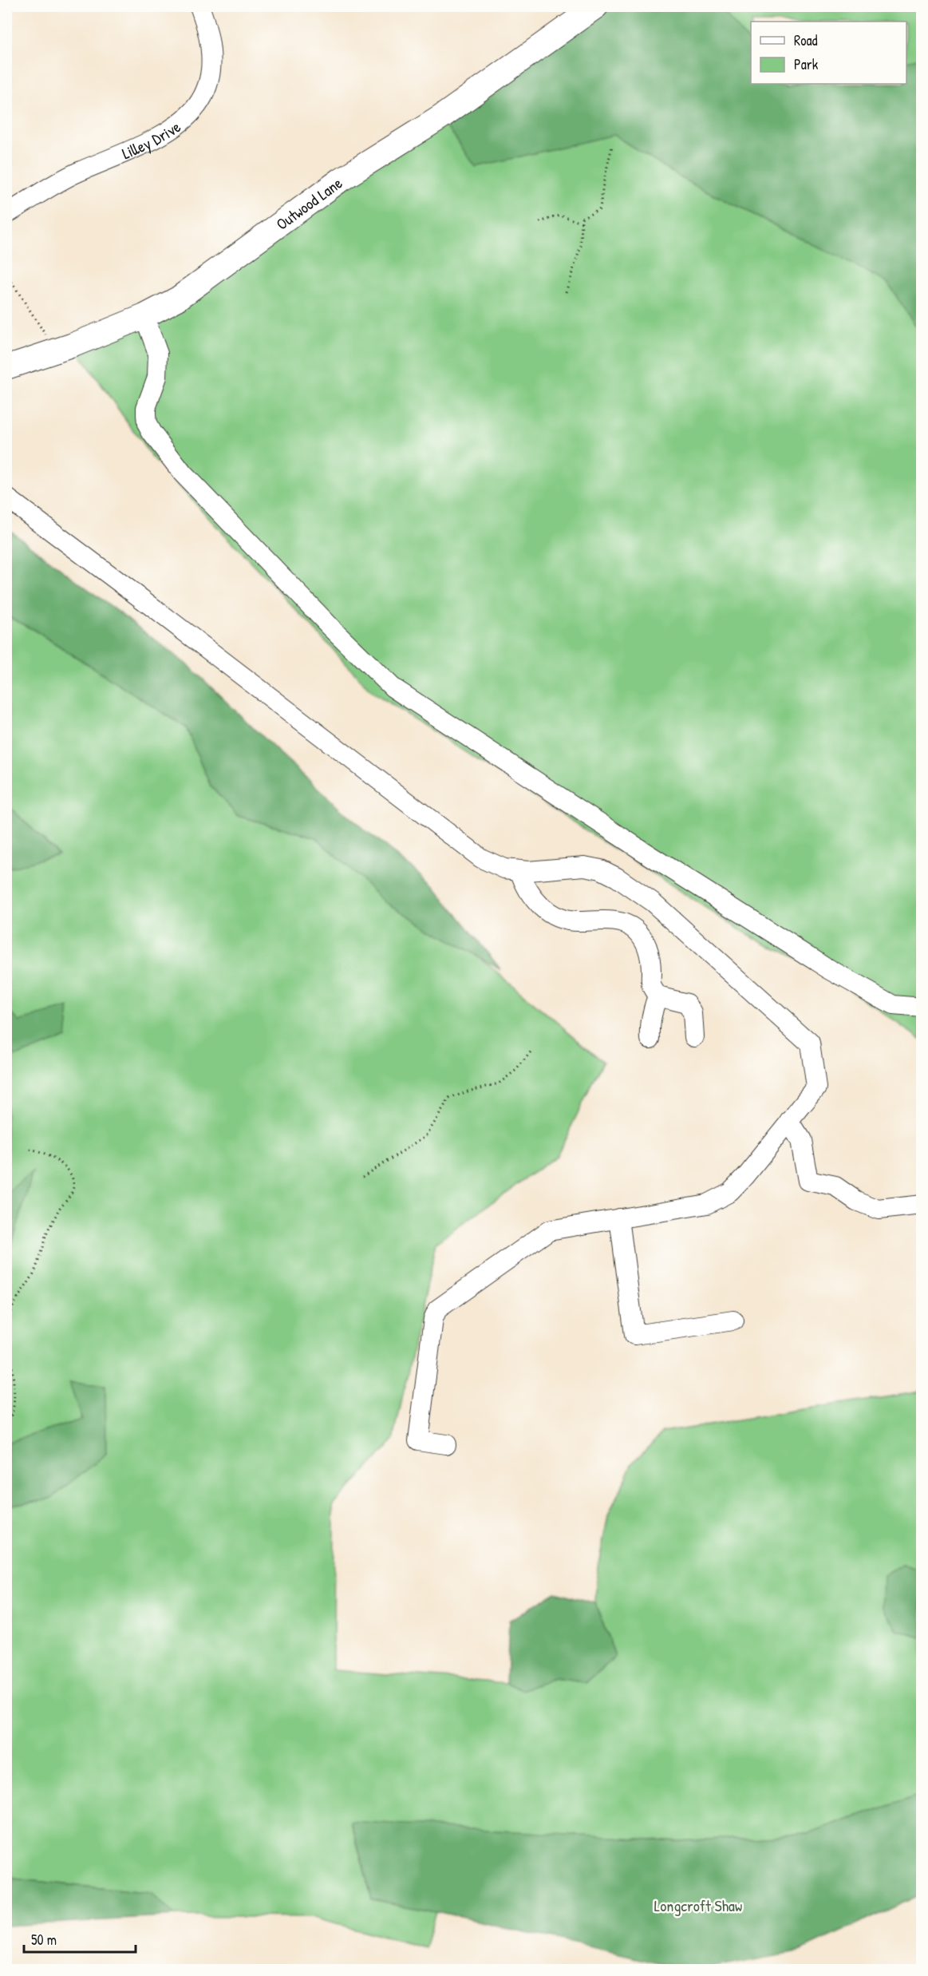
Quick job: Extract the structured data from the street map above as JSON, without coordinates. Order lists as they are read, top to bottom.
{
  "streets": {
    "main road": ["Outwood Lane"],
    "street": ["Lilley Drive"]
  },
  "parks": ["Longcroft Shaw"],
  "legend": ["Road", "Park"],
  "scale_bar": "50 m"
}
